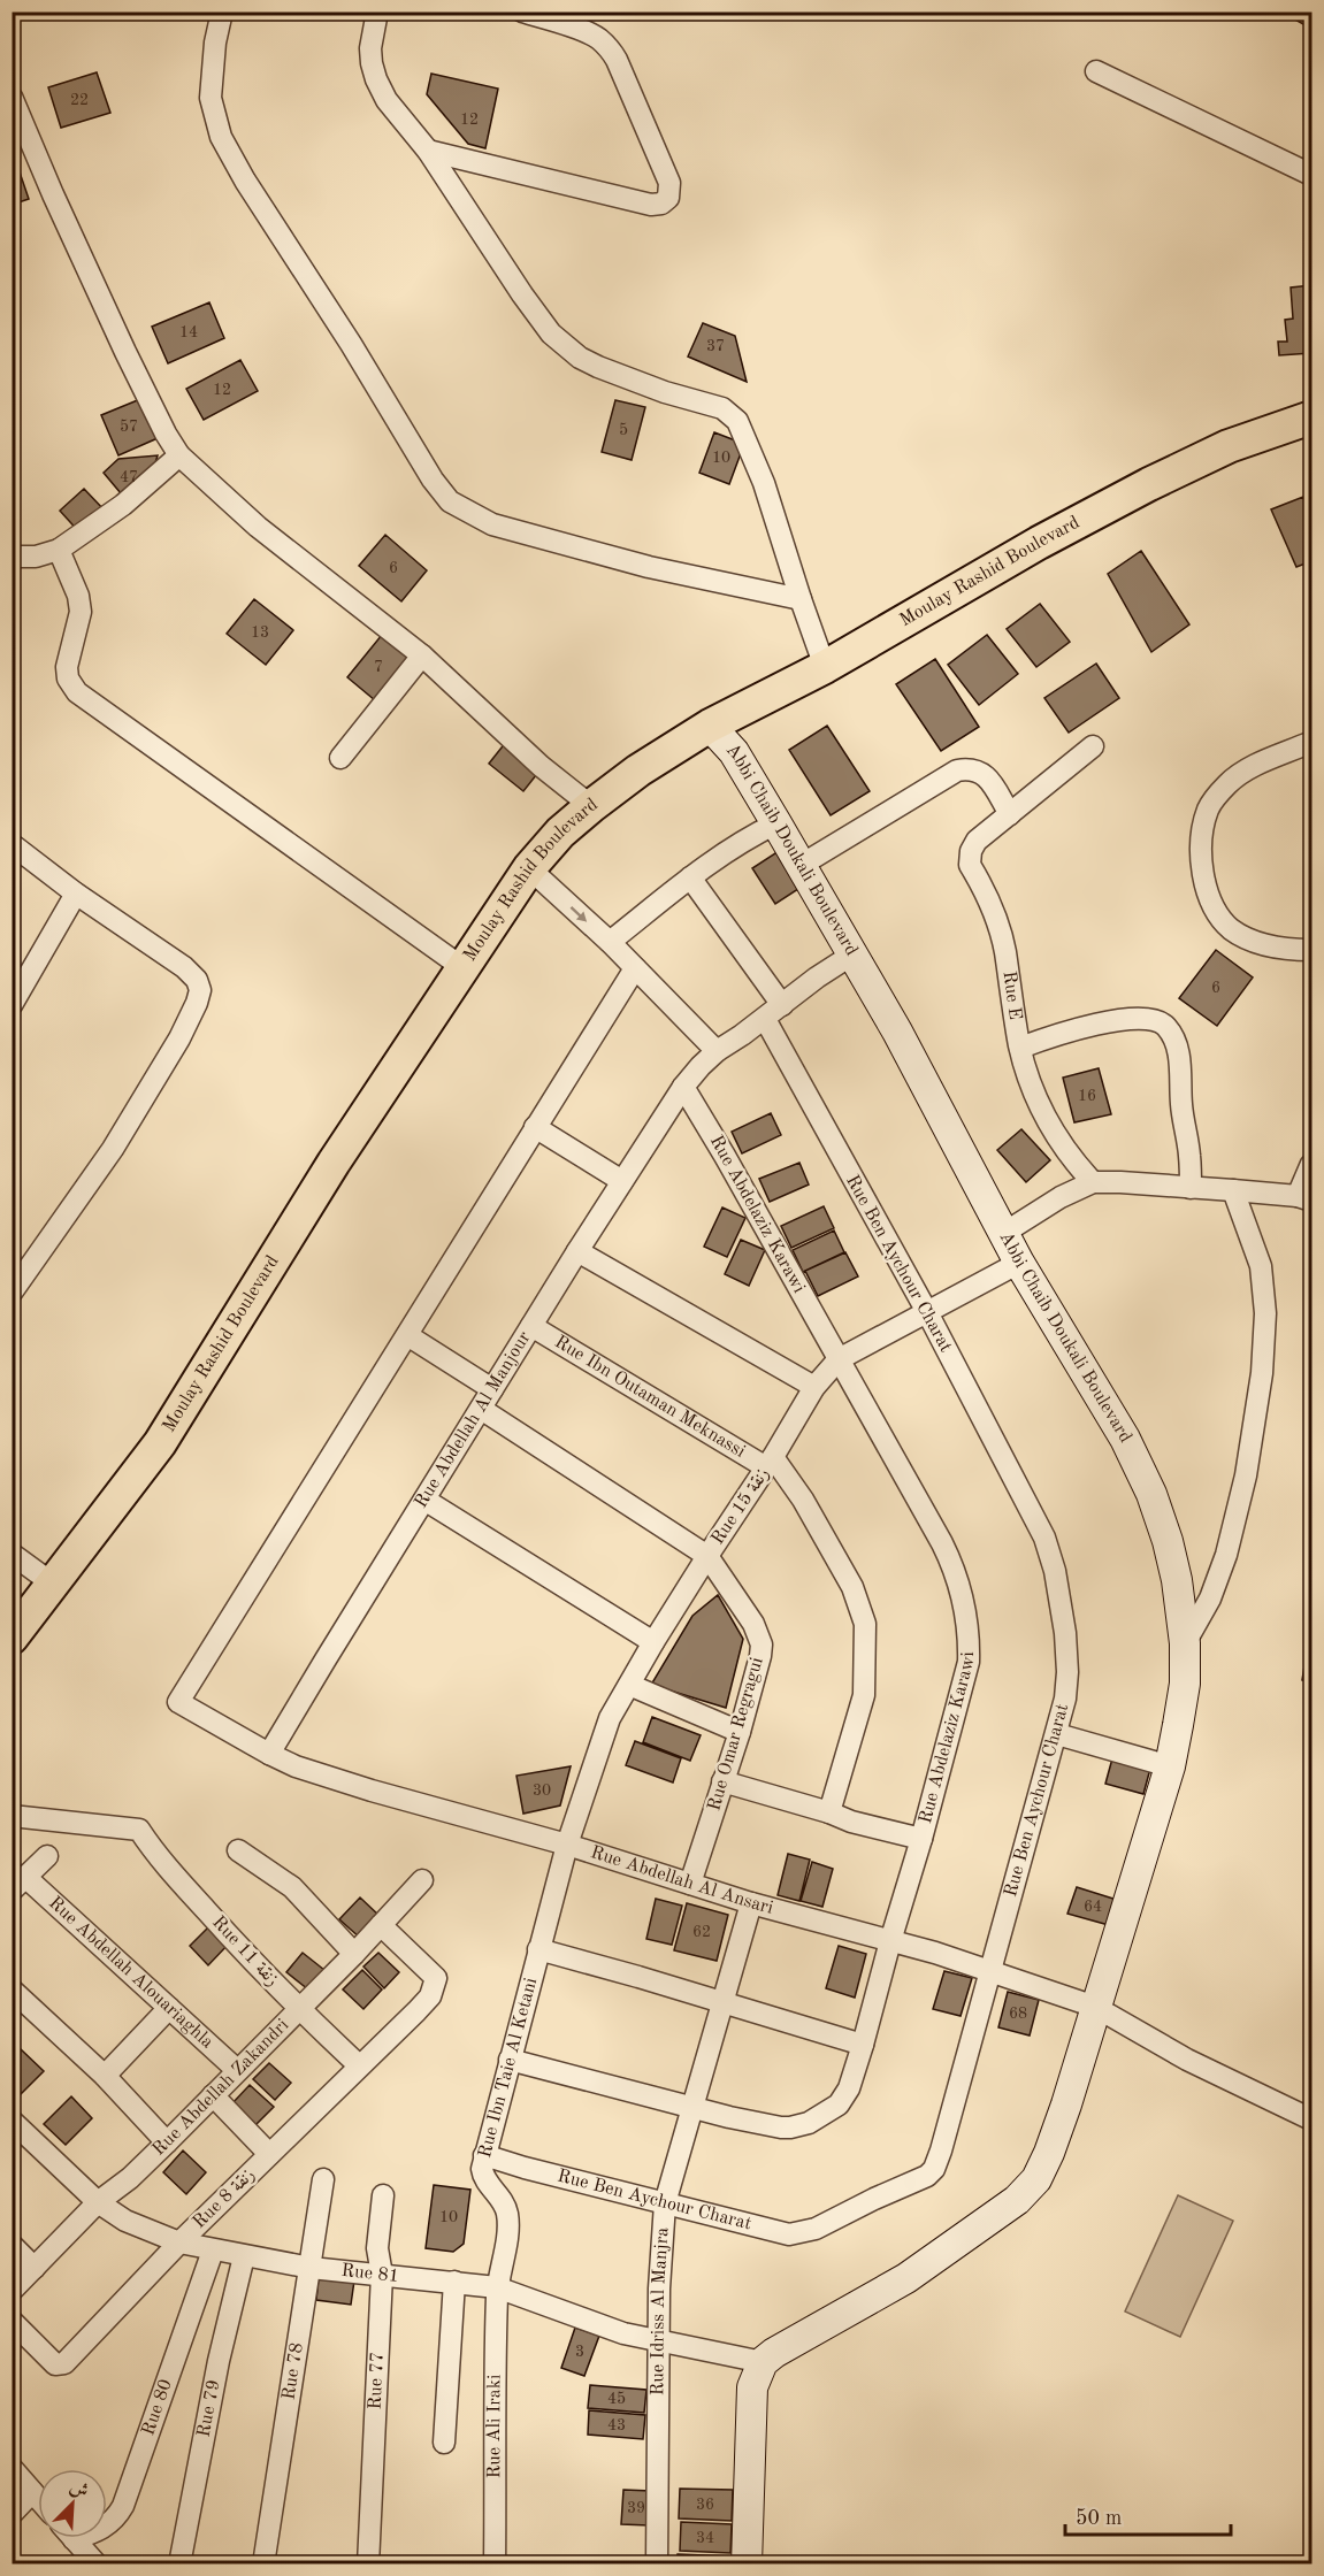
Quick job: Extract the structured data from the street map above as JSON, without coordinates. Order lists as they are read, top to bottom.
{
  "streets": {
    "main road": ["Moulay Rashid Boulevard"],
    "street": [
      "Abbi Chaib Doukali Boulevard",
      "Rue E",
      "Rue Abdelaziz Karawi",
      "Rue Ben Aychour Charat",
      "Rue Ibn Outaman Meknassi",
      "Rue Abdellah Al Manjour",
      "Rue 15 زنقة",
      "Rue Omar Regragui",
      "Rue Abdellah Al Ansari",
      "Rue 11 زنقة",
      "Rue Abdellah Alouariaghla",
      "Rue Ibn Taie Al Ketani",
      "Rue Abdellah Zakandri",
      "Rue 8 زنقة",
      "Rue 81",
      "Rue Idriss Al Manjra",
      "Rue 78",
      "Rue 77",
      "Rue 80",
      "Rue 79",
      "Rue Ali Iraki"
    ]
  },
  "crossings": [
    ["Moulay Rashid Boulevard", "Abbi Chaib Doukali Boulevard"],
    ["Abbi Chaib Doukali Boulevard", "Rue Abdellah Al Manjour"],
    ["Abbi Chaib Doukali Boulevard", "Rue 15 زنقة"],
    ["Abbi Chaib Doukali Boulevard", "Rue Abdellah Al Ansari"],
    ["Abbi Chaib Doukali Boulevard", "Rue 81"],
    ["Rue Abdelaziz Karawi", "Rue Abdellah Al Manjour"],
    ["Rue Abdelaziz Karawi", "Rue 15 زنقة"],
    ["Rue Abdelaziz Karawi", "Rue Abdellah Al Ansari"],
    ["Rue Abdelaziz Karawi", "Rue Ibn Taie Al Ketani"],
    ["Rue Abdelaziz Karawi", "Rue Idriss Al Manjra"],
    ["Rue Ben Aychour Charat", "Rue Abdellah Al Manjour"],
    ["Rue Ben Aychour Charat", "Rue 15 زنقة"],
    ["Rue Ben Aychour Charat", "Rue Abdellah Al Ansari"],
    ["Rue Ben Aychour Charat", "Rue Ibn Taie Al Ketani"],
    ["Rue Ben Aychour Charat", "Rue Idriss Al Manjra"],
    ["Rue Ibn Outaman Meknassi", "Rue Abdellah Al Manjour"],
    ["Rue Ibn Outaman Meknassi", "Rue 15 زنقة"],
    ["Rue Abdellah Al Manjour", "Rue Abdellah Al Ansari"],
    ["Rue 15 زنقة", "Rue Omar Regragui"],
    ["Rue 15 زنقة", "Rue Abdellah Al Ansari"],
    ["Rue 15 زنقة", "Rue Ibn Taie Al Ketani"],
    ["Rue Omar Regragui", "Rue Abdellah Al Ansari"],
    ["Rue Abdellah Al Ansari", "Rue Ibn Taie Al Ketani"],
    ["Rue Abdellah Al Ansari", "Rue Idriss Al Manjra"],
    ["Rue 11 زنقة", "Rue Abdellah Zakandri"],
    ["Rue 11 زنقة", "Rue 8 زنقة"],
    ["Rue Abdellah Alouariaghla", "Rue Abdellah Zakandri"],
    ["Rue Ibn Taie Al Ketani", "Rue 81"],
    ["Rue Ibn Taie Al Ketani", "Rue Ali Iraki"],
    ["Rue Abdellah Zakandri", "Rue 8 زنقة"],
    ["Rue Abdellah Zakandri", "Rue 81"],
    ["Rue 8 زنقة", "Rue 81"],
    ["Rue 81", "Rue Idriss Al Manjra"],
    ["Rue 81", "Rue 78"],
    ["Rue 81", "Rue 77"],
    ["Rue 81", "Rue 80"],
    ["Rue 81", "Rue 79"],
    ["Rue 81", "Rue Ali Iraki"]
  ],
  "house_numbers": [
    "22",
    "12",
    "14",
    "37",
    "12",
    "57",
    "5",
    "10",
    "47",
    "6",
    "13",
    "7",
    "6",
    "16",
    "30",
    "64",
    "62",
    "68",
    "10",
    "3",
    "45",
    "43",
    "36",
    "39",
    "34"
  ],
  "scale_bar": "50 m",
  "north": "top right"
}
